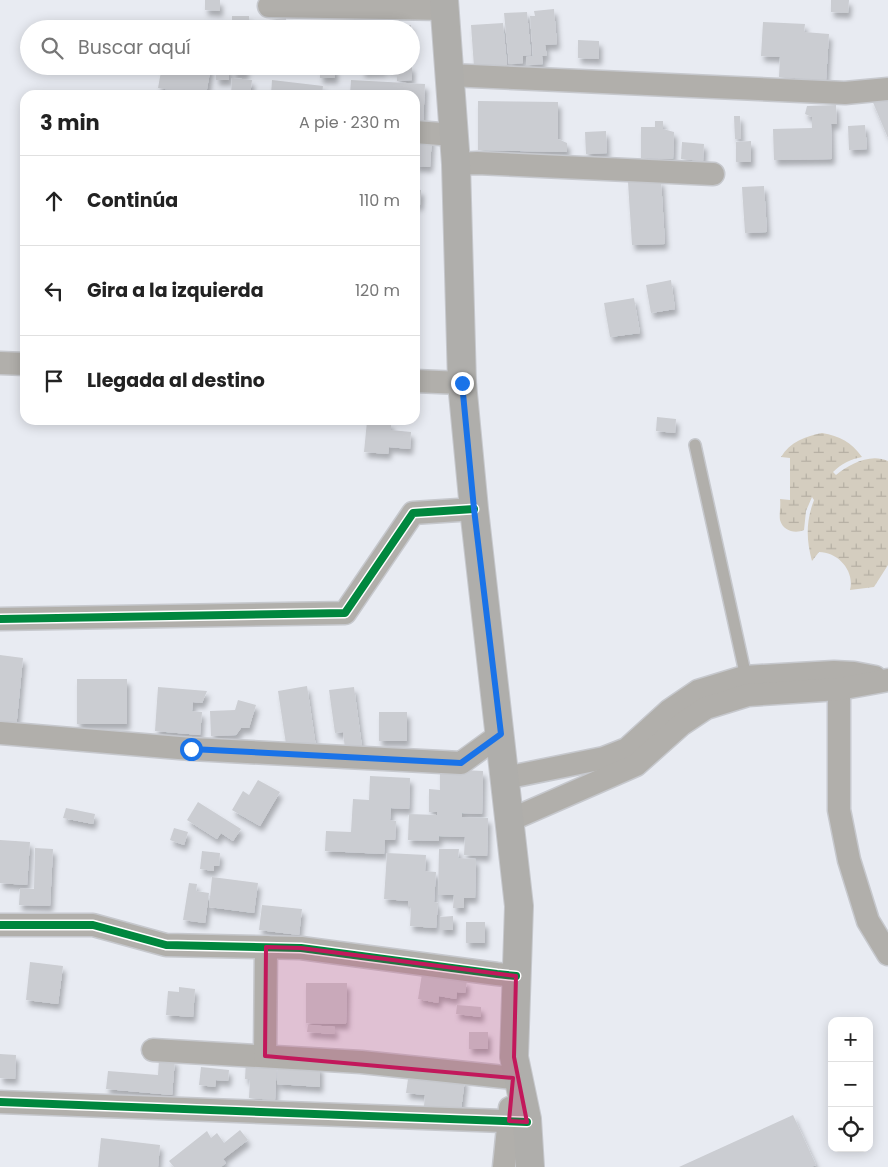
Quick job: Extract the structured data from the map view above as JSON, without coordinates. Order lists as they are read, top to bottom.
{
  "page": {
    "search": "Buscar aquí",
    "heading": ["3 min", "A pie · 230 m"],
    "list": [
      ["Continúa", "110 m"],
      ["Gira a la izquierda", "120 m"],
      "Llegada al destino"
    ],
    "map_buttons": ["+", "−"]
  }
}
